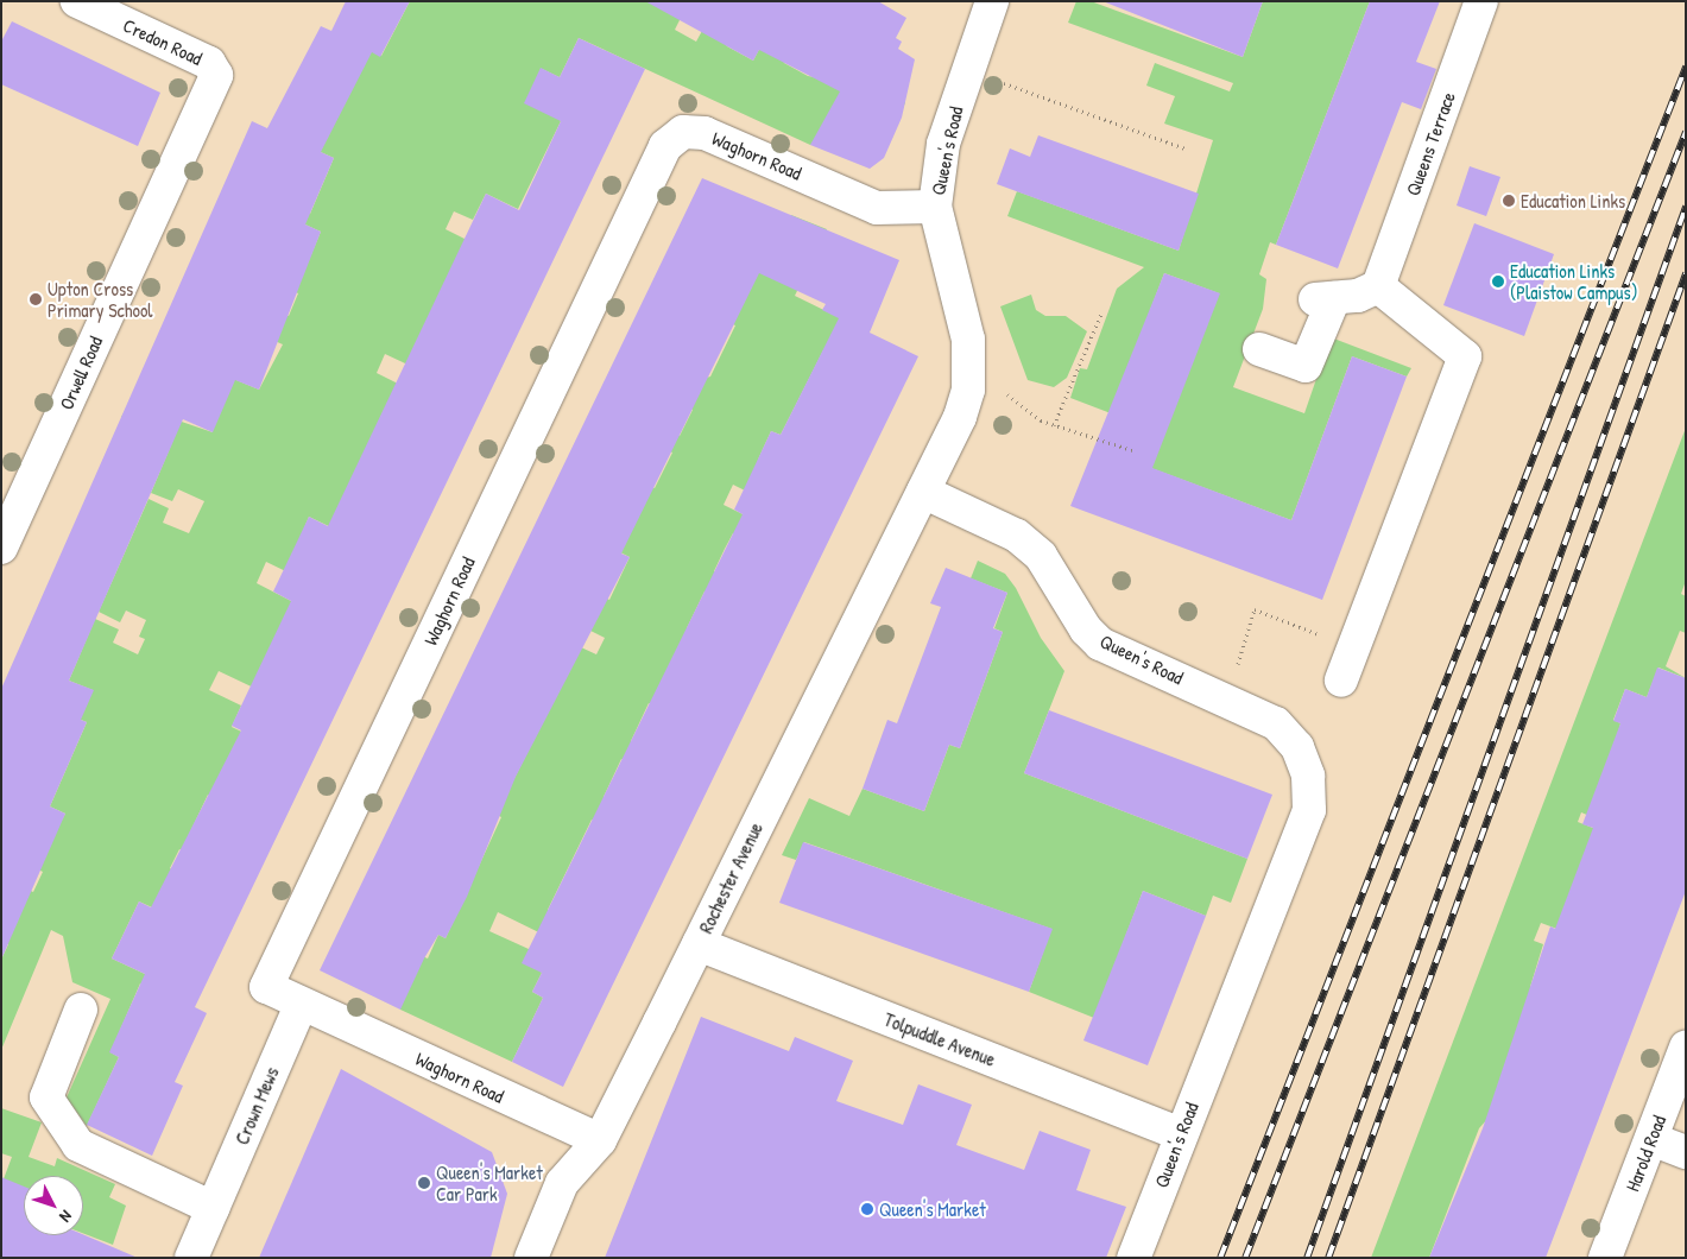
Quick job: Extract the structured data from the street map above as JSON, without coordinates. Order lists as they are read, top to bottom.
{
  "streets": {
    "street": [
      "Credon Road",
      "Queens Terrace",
      "Queen's Road",
      "Waghorn Road",
      "Orwell Road",
      "Rochester Avenue",
      "Tolpuddle Avenue",
      "Crown Mews",
      "Harold Road"
    ]
  },
  "crossings": [
    ["Credon Road", "Orwell Road"],
    ["Queen's Road", "Waghorn Road"],
    ["Queen's Road", "Rochester Avenue"],
    ["Queen's Road", "Tolpuddle Avenue"],
    ["Waghorn Road", "Rochester Avenue"],
    ["Waghorn Road", "Crown Mews"],
    ["Rochester Avenue", "Tolpuddle Avenue"]
  ],
  "places": [
    "Education Links",
    "Education Links (Plaistow Campus)",
    "Upton Cross Primary School",
    "Queen's Market Car Park",
    "Queen's Market"
  ],
  "north": "bottom right"
}
